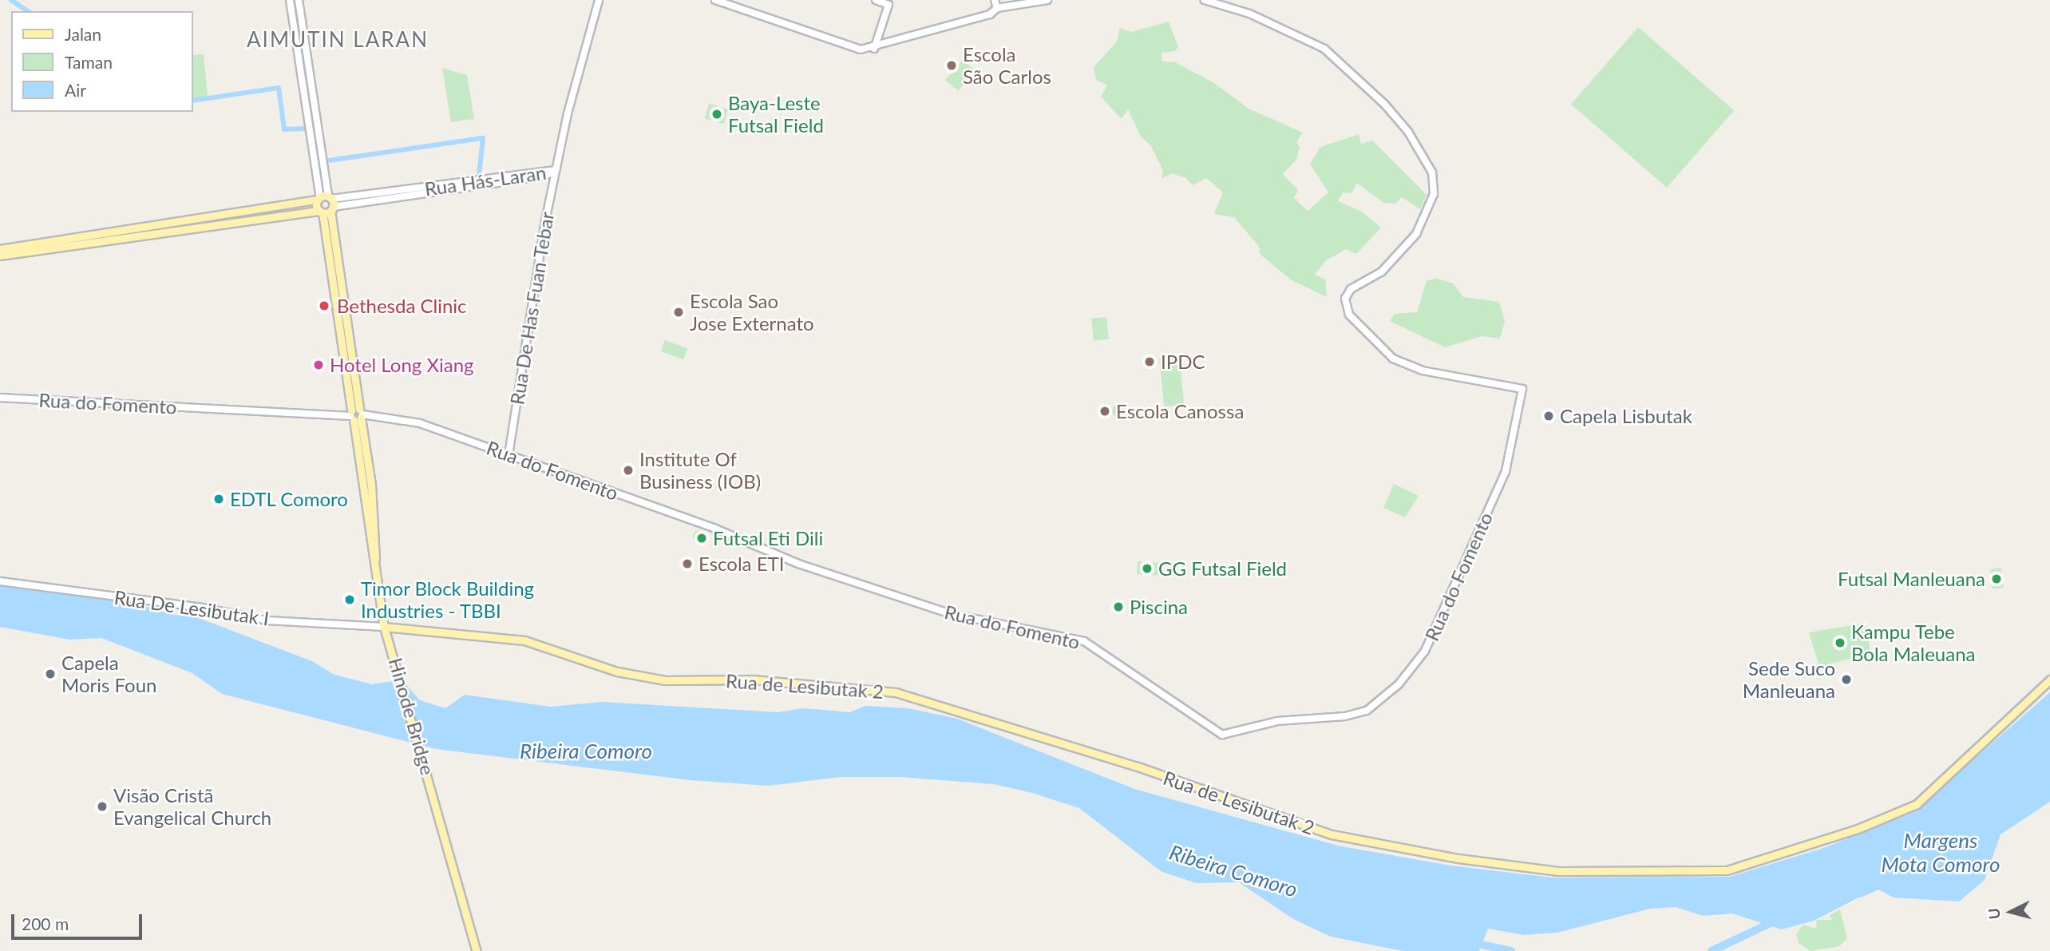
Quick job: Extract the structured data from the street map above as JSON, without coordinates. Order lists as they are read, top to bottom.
{
  "streets": {
    "main road": ["Rua de Lesibutak 2", "Hinode Bridge"],
    "street": [
      "Rua Hás-Laran",
      "Rua De Has Fuan Tebar",
      "Rua do Fomento",
      "Rua De Lesibutak I"
    ]
  },
  "crossings": [
    ["Rua Hás-Laran", "Rua De Has Fuan Tebar"],
    ["Rua De Has Fuan Tebar", "Rua do Fomento"],
    ["Rua do Fomento", "Hinode Bridge"],
    ["Rua De Lesibutak I", "Rua de Lesibutak 2"],
    ["Rua De Lesibutak I", "Hinode Bridge"],
    ["Rua de Lesibutak 2", "Hinode Bridge"]
  ],
  "districts": ["AIMUTIN LARAN"],
  "water": ["Ribeira Comoro", "Margens Mota Comoro"],
  "places": [
    "Escola São Carlos",
    "Baya-Leste Futsal Field",
    "Bethesda Clinic",
    "Escola Sao Jose Externato",
    "IPDC",
    "Hotel Long Xiang",
    "Escola Canossa",
    "Capela Lisbutak",
    "Institute Of Business (IOB)",
    "EDTL Comoro",
    "Futsal Eti Dili",
    "Escola ETI",
    "GG Futsal Field",
    "Futsal Manleuana",
    "Timor Block Building Industries - TBBI",
    "Piscina",
    "Kampu Tebe Bola Maleuana",
    "Capela Moris Foun",
    "Sede Suco Manleuana",
    "Visão Cristã Evangelical Church"
  ],
  "legend": ["Jalan", "Taman", "Air"],
  "scale_bar": "200 m",
  "north": "left"
}
